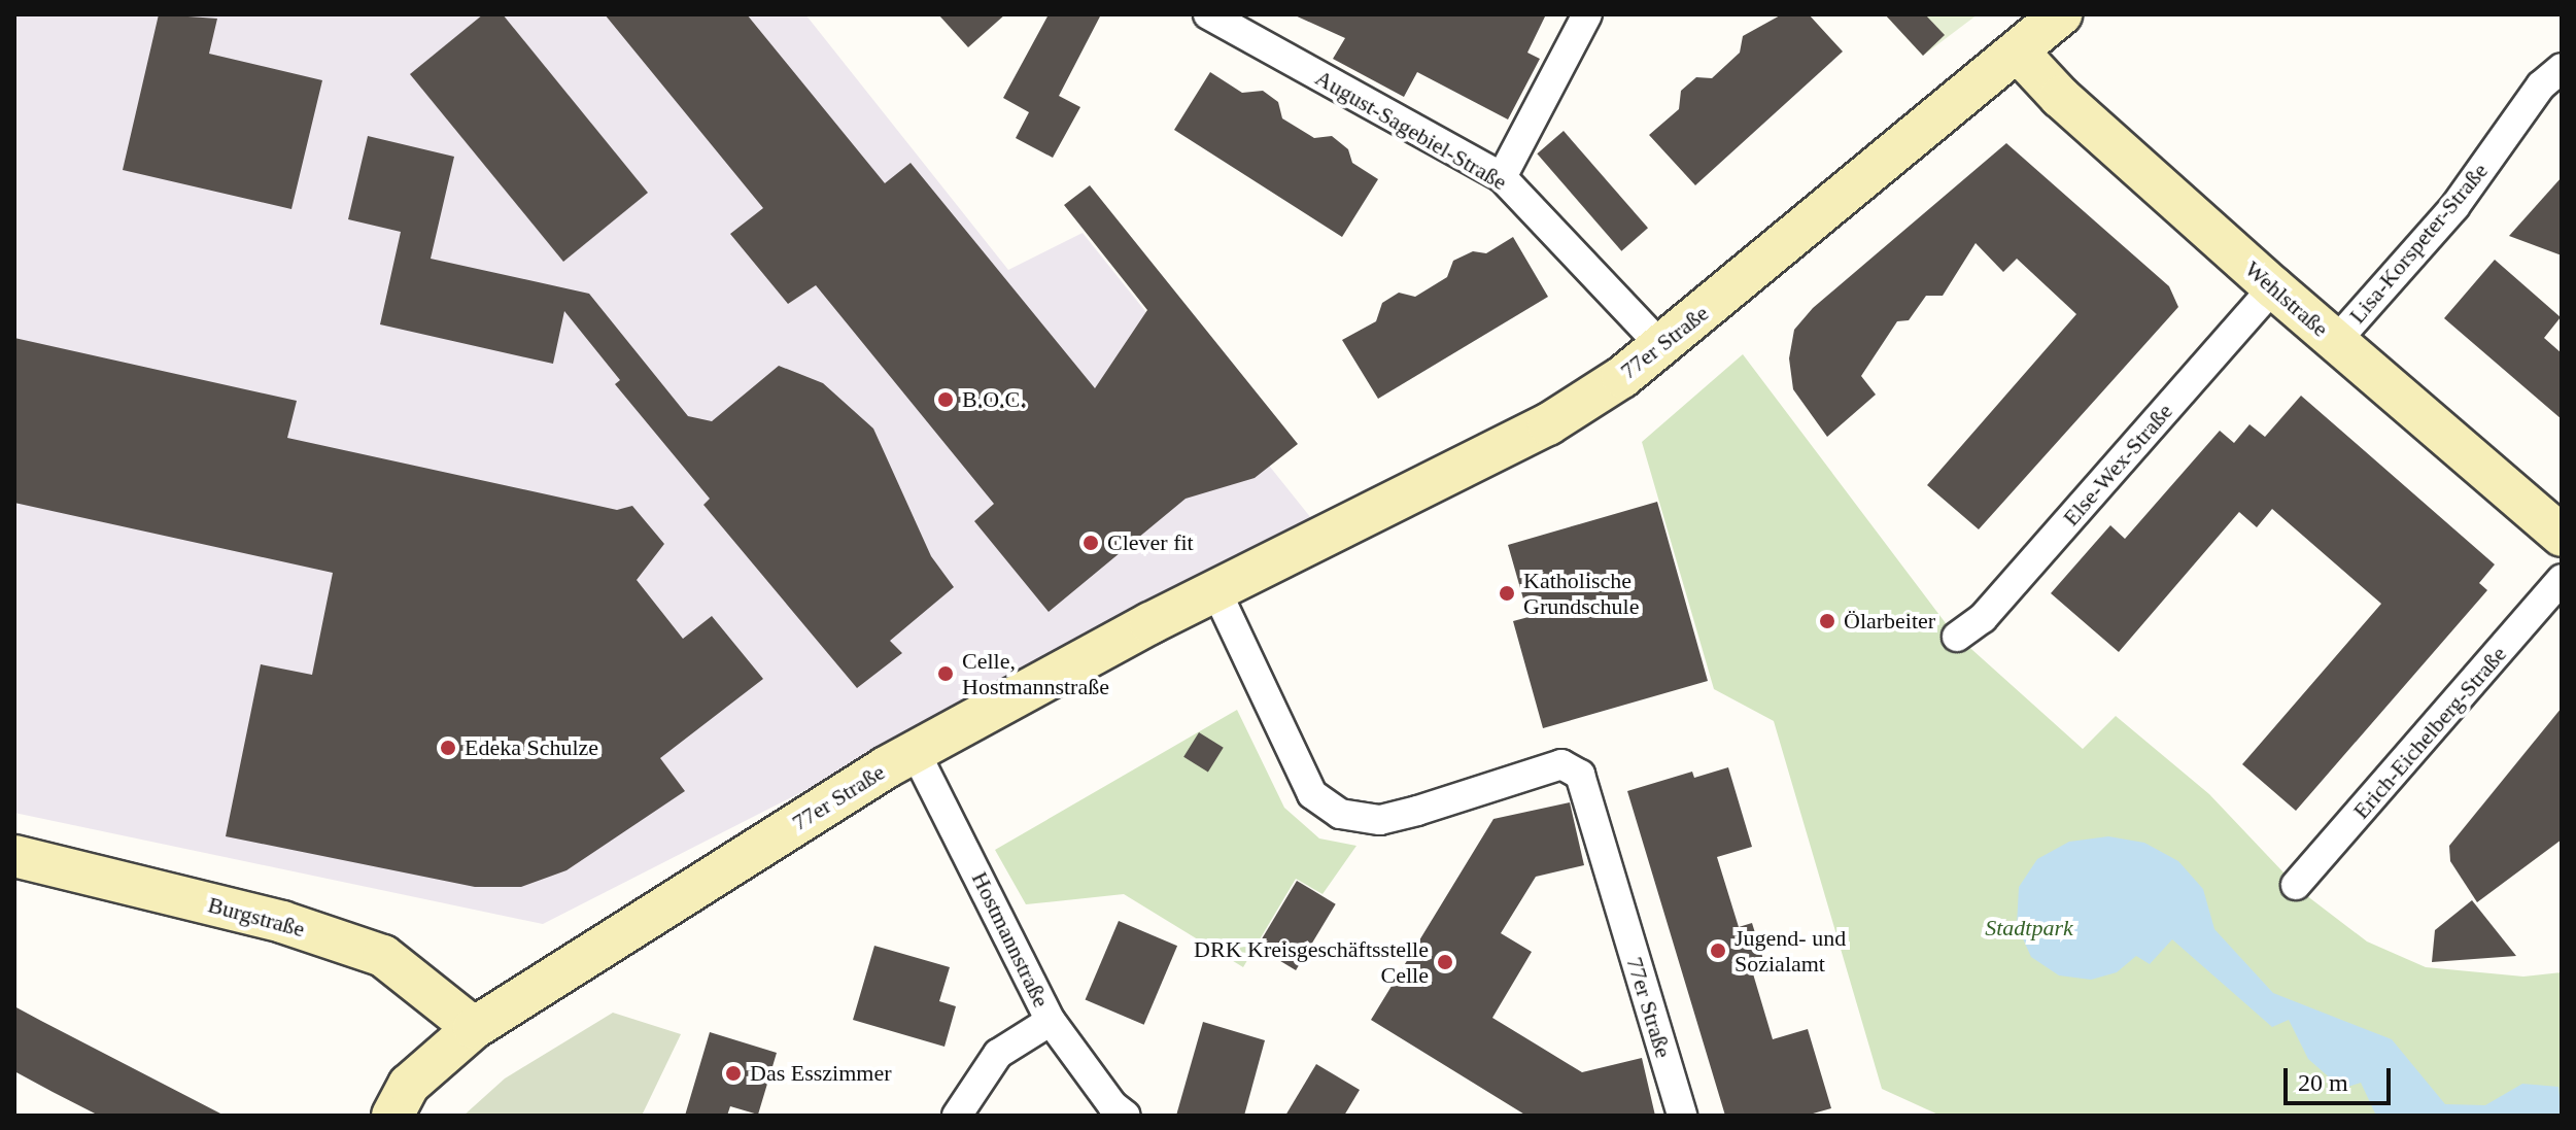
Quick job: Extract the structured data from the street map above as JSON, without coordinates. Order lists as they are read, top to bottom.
{
  "streets": {
    "street": [
      "August-Sagebiel-Straße",
      "Lisa-Korspeter-Straße",
      "Wehlstraße",
      "77er Straße",
      "Else-Wex-Straße",
      "Erich-Eichelberg-Straße",
      "Burgstraße",
      "Hostmannstraße"
    ]
  },
  "crossings": [
    ["August-Sagebiel-Straße", "77er Straße"],
    ["Lisa-Korspeter-Straße", "Wehlstraße"],
    ["Wehlstraße", "77er Straße"],
    ["Wehlstraße", "Else-Wex-Straße"],
    ["77er Straße", "Burgstraße"],
    ["77er Straße", "Hostmannstraße"]
  ],
  "parks": ["Stadtpark"],
  "places": [
    "B.O.C.",
    "Clever fit",
    "Katholische Grundschule",
    "Ölarbeiter",
    "Celle, Hostmannstraße",
    "Edeka Schulze",
    "Jugend- und Sozialamt",
    "DRK Kreisgeschäftsstelle Celle",
    "Das Esszimmer"
  ],
  "scale_bar": "20 m"
}
